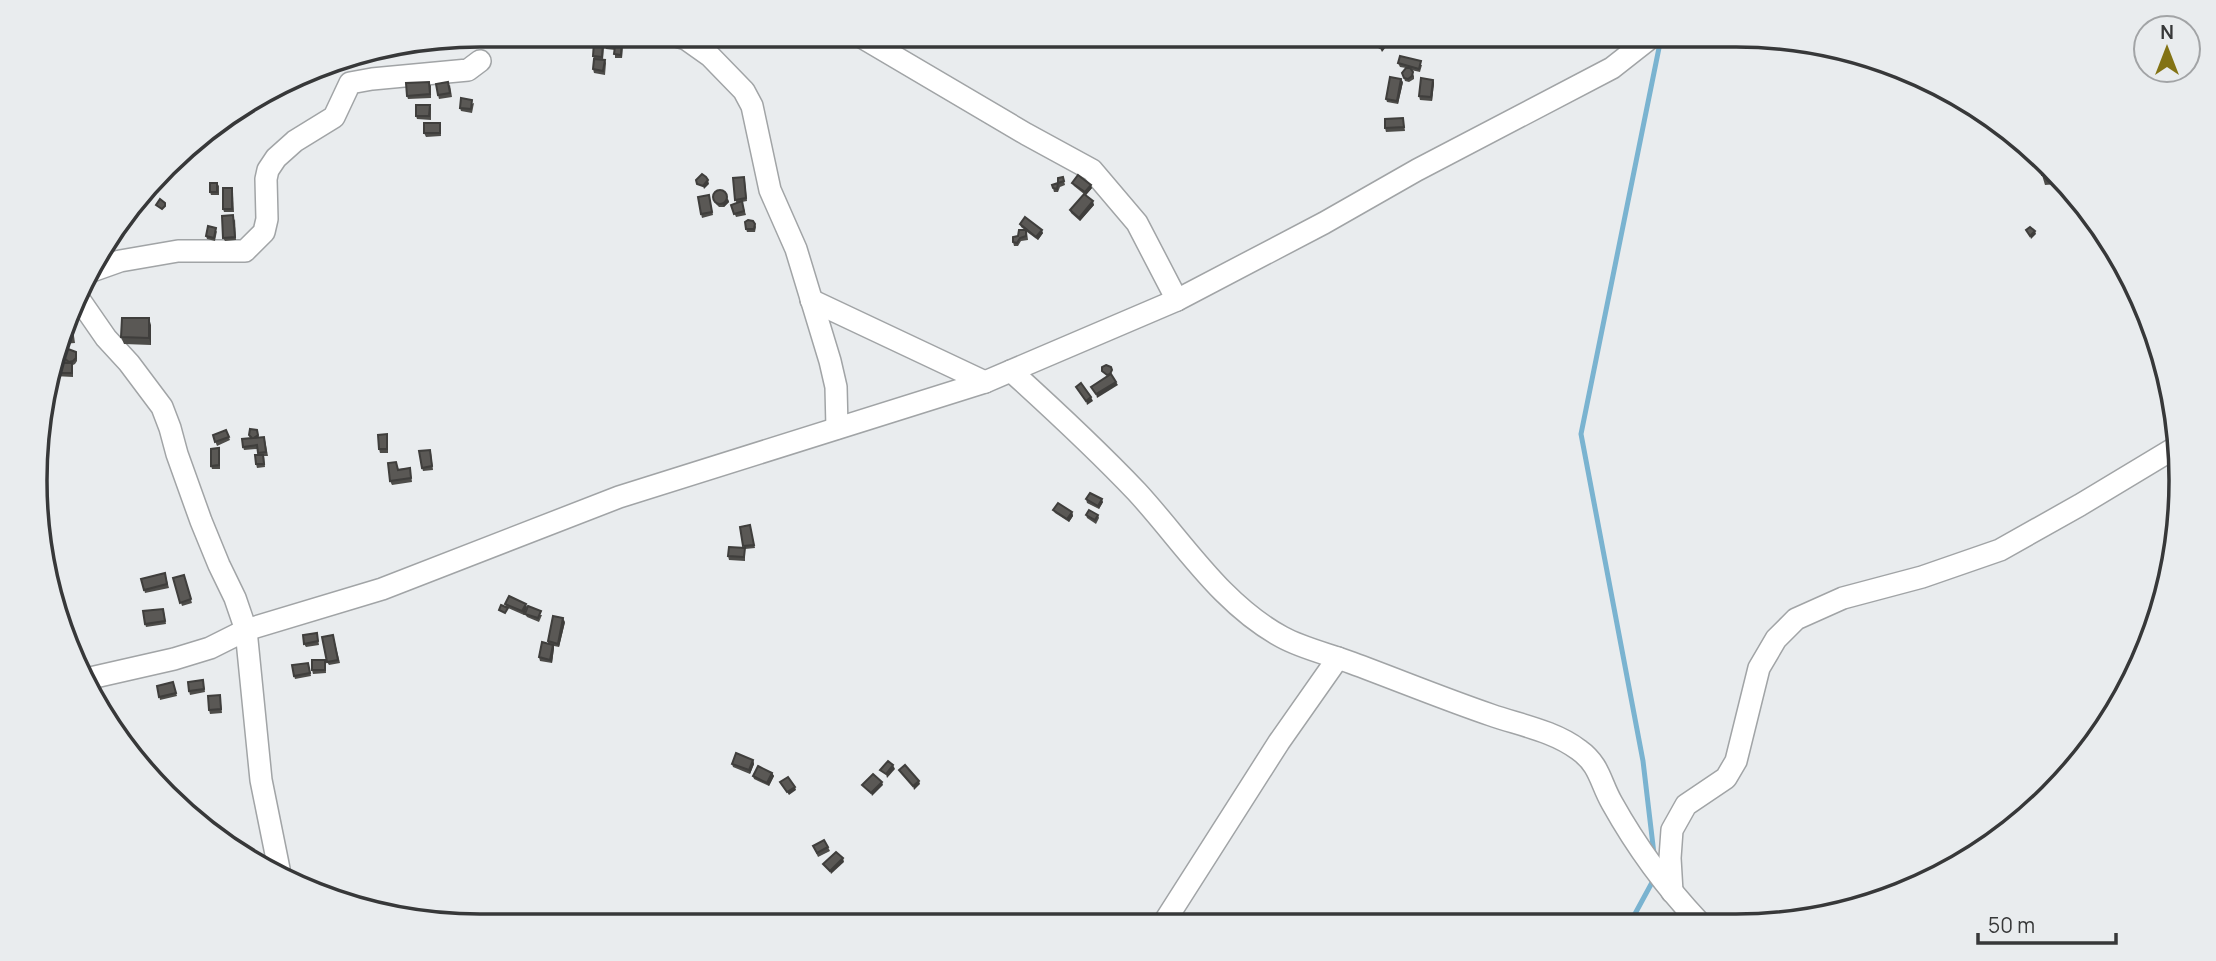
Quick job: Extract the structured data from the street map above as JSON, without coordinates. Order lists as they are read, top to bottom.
{
  "scale_bar": "50 m",
  "north": "top"
}
